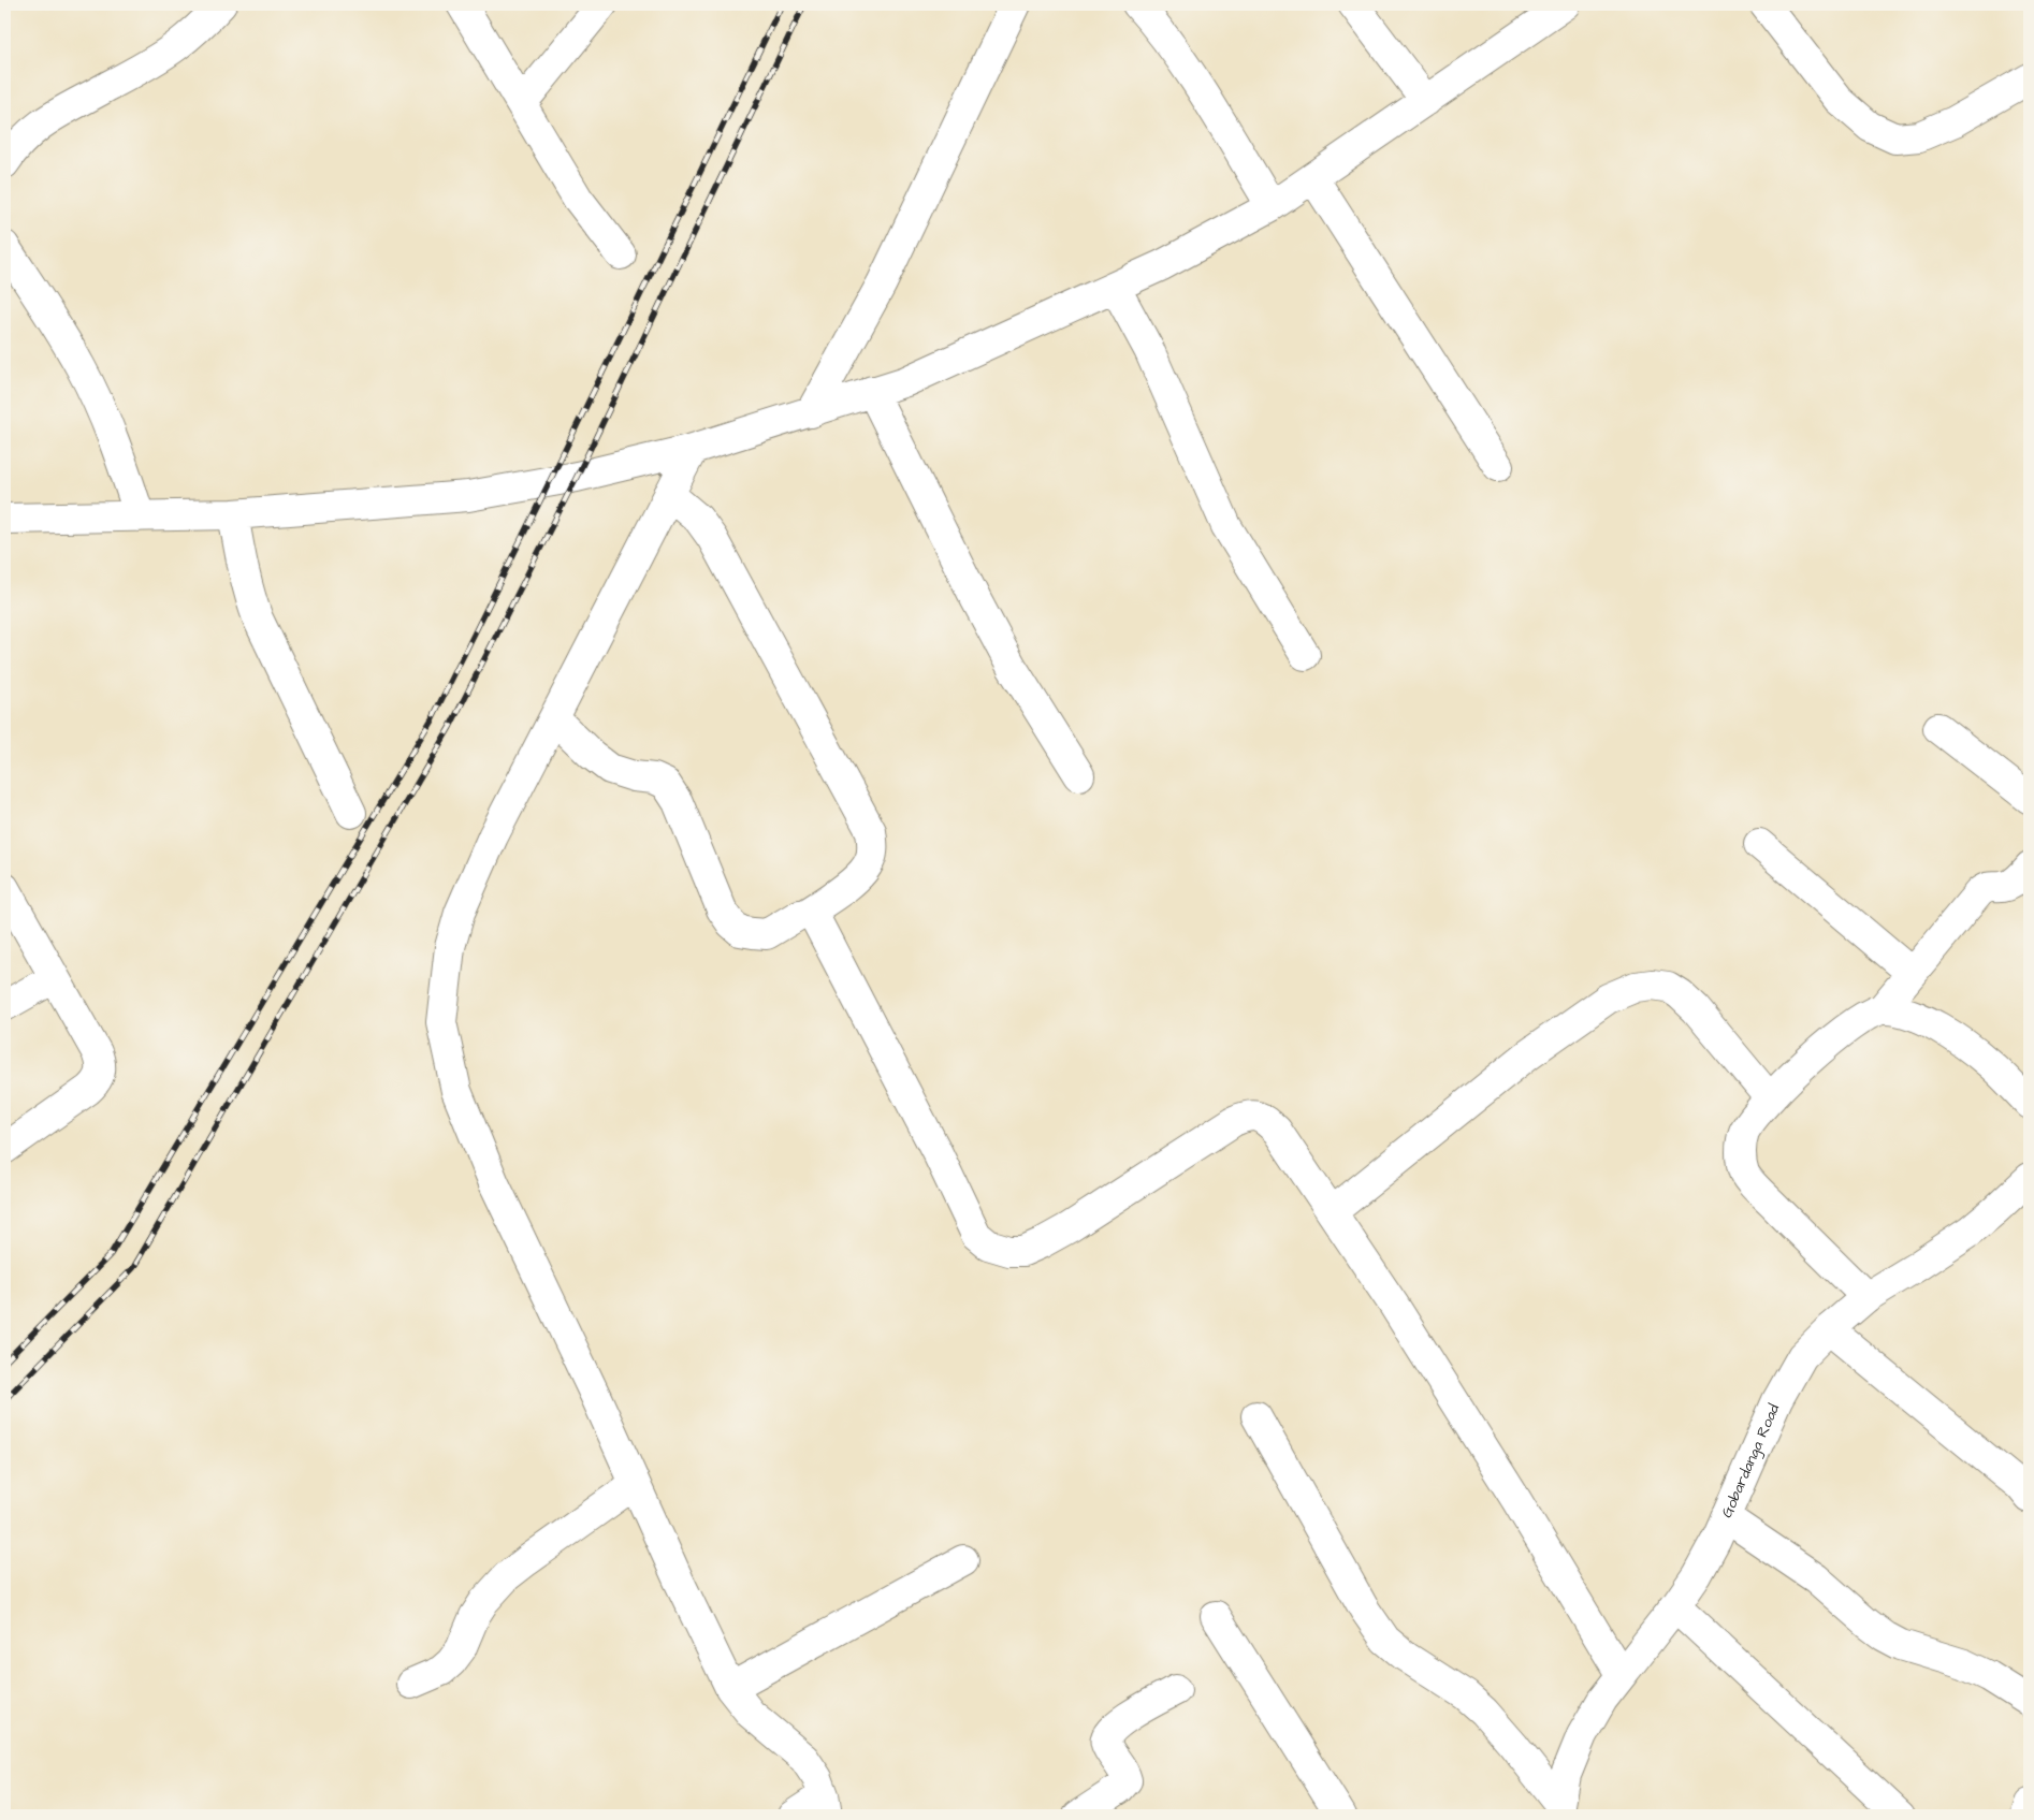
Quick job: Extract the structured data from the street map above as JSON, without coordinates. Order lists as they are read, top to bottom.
{
  "streets": {
    "street": ["Gobardanga Road"]
  }
}
